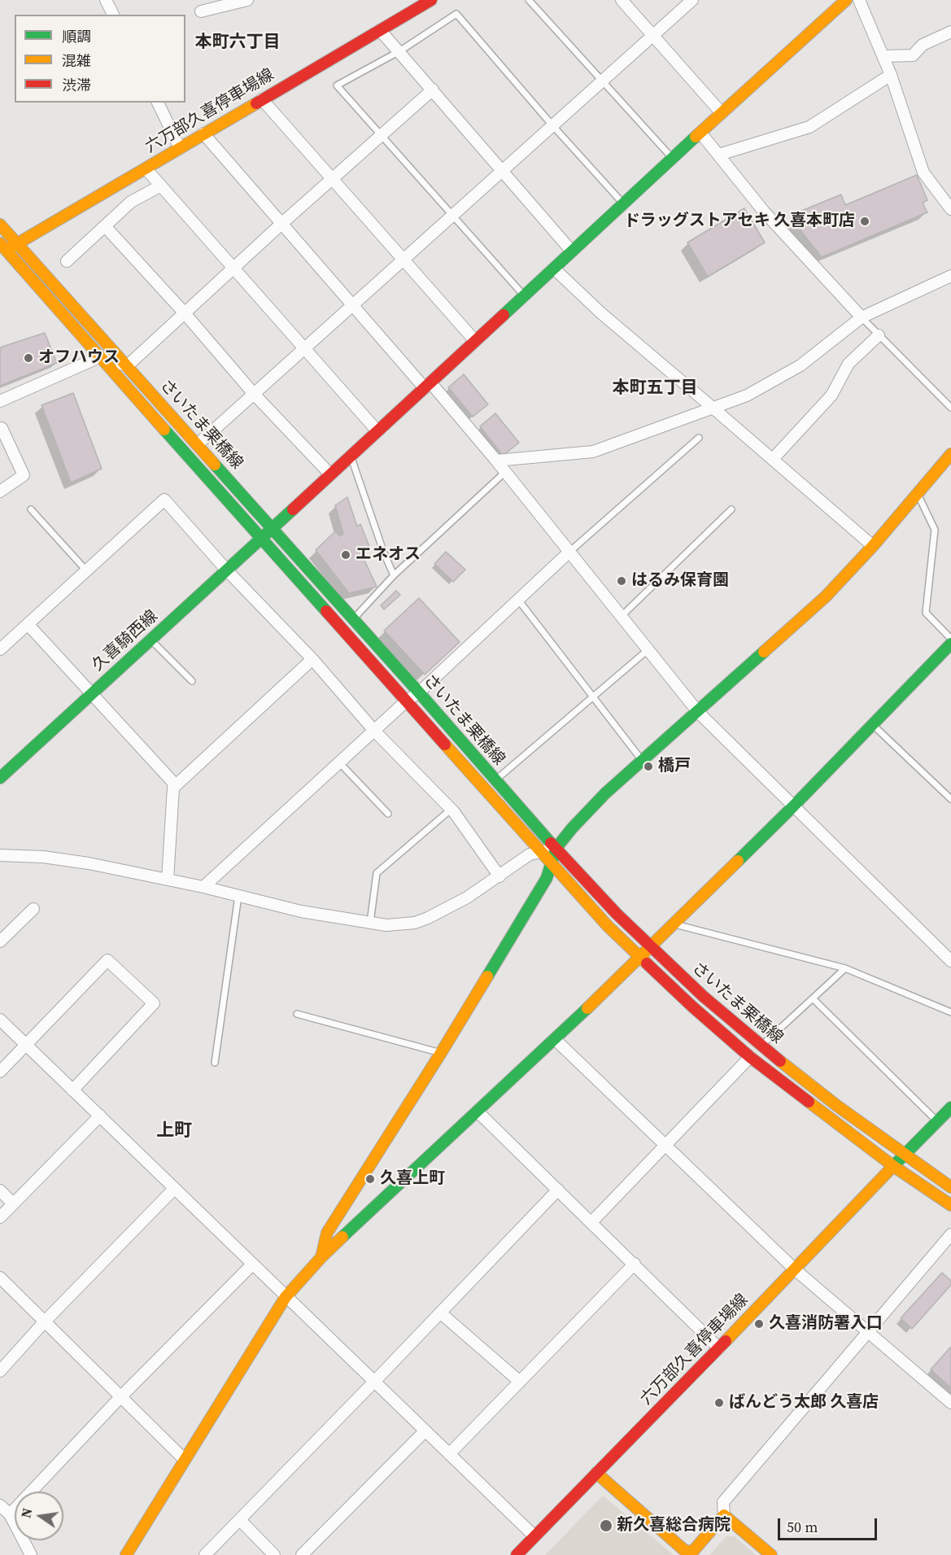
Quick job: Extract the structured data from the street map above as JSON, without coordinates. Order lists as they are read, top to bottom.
{
  "streets": {
    "main road": ["六万部久喜停車場線", "さいたま栗橋線", "久喜騎西線"]
  },
  "crossings": [
    ["六万部久喜停車場線", "さいたま栗橋線"],
    ["さいたま栗橋線", "久喜騎西線"]
  ],
  "districts": ["本町六丁目", "本町五丁目", "上町"],
  "places": [
    "ドラッグストアセキ 久喜本町店",
    "オフハウス",
    "エネオス",
    "はるみ保育園",
    "橋戸",
    "久喜上町",
    "久喜消防署入口",
    "ばんどう太郎 久喜店",
    "新久喜総合病院"
  ],
  "legend": ["順調", "混雑", "渋滞"],
  "scale_bar": "50 m",
  "north": "left"
}
